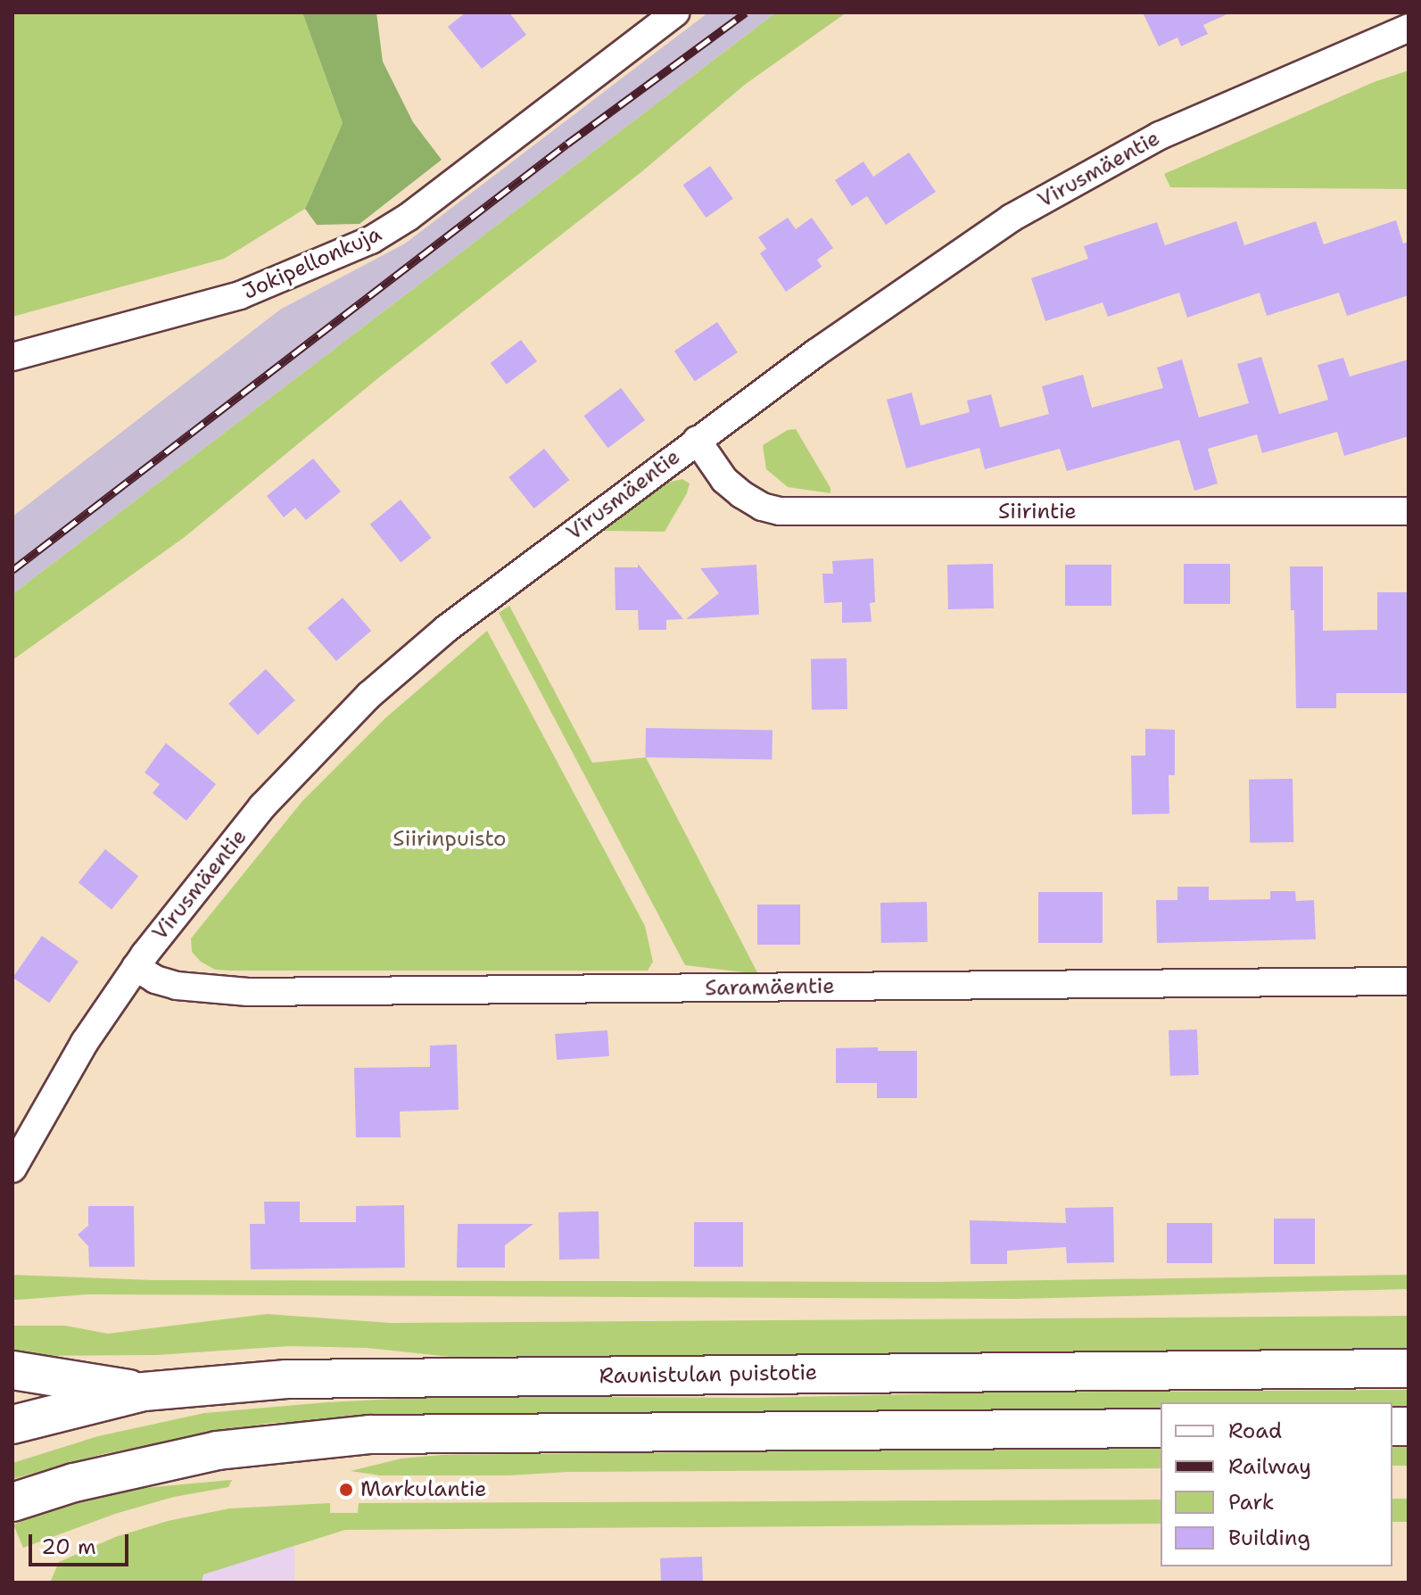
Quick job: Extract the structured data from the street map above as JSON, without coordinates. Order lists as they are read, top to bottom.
{
  "streets": {
    "main road": ["Raunistulan puistotie"],
    "street": [
      "Virusmäentie",
      "Jokipellonkuja",
      "Siirintie",
      "Saramäentie"
    ]
  },
  "crossings": [
    ["Virusmäentie", "Siirintie"],
    ["Virusmäentie", "Saramäentie"]
  ],
  "parks": ["Siirinpuisto"],
  "places": ["Markulantie"],
  "legend": [
    "Road",
    "Railway",
    "Park",
    "Building"
  ],
  "scale_bar": "20 m"
}
